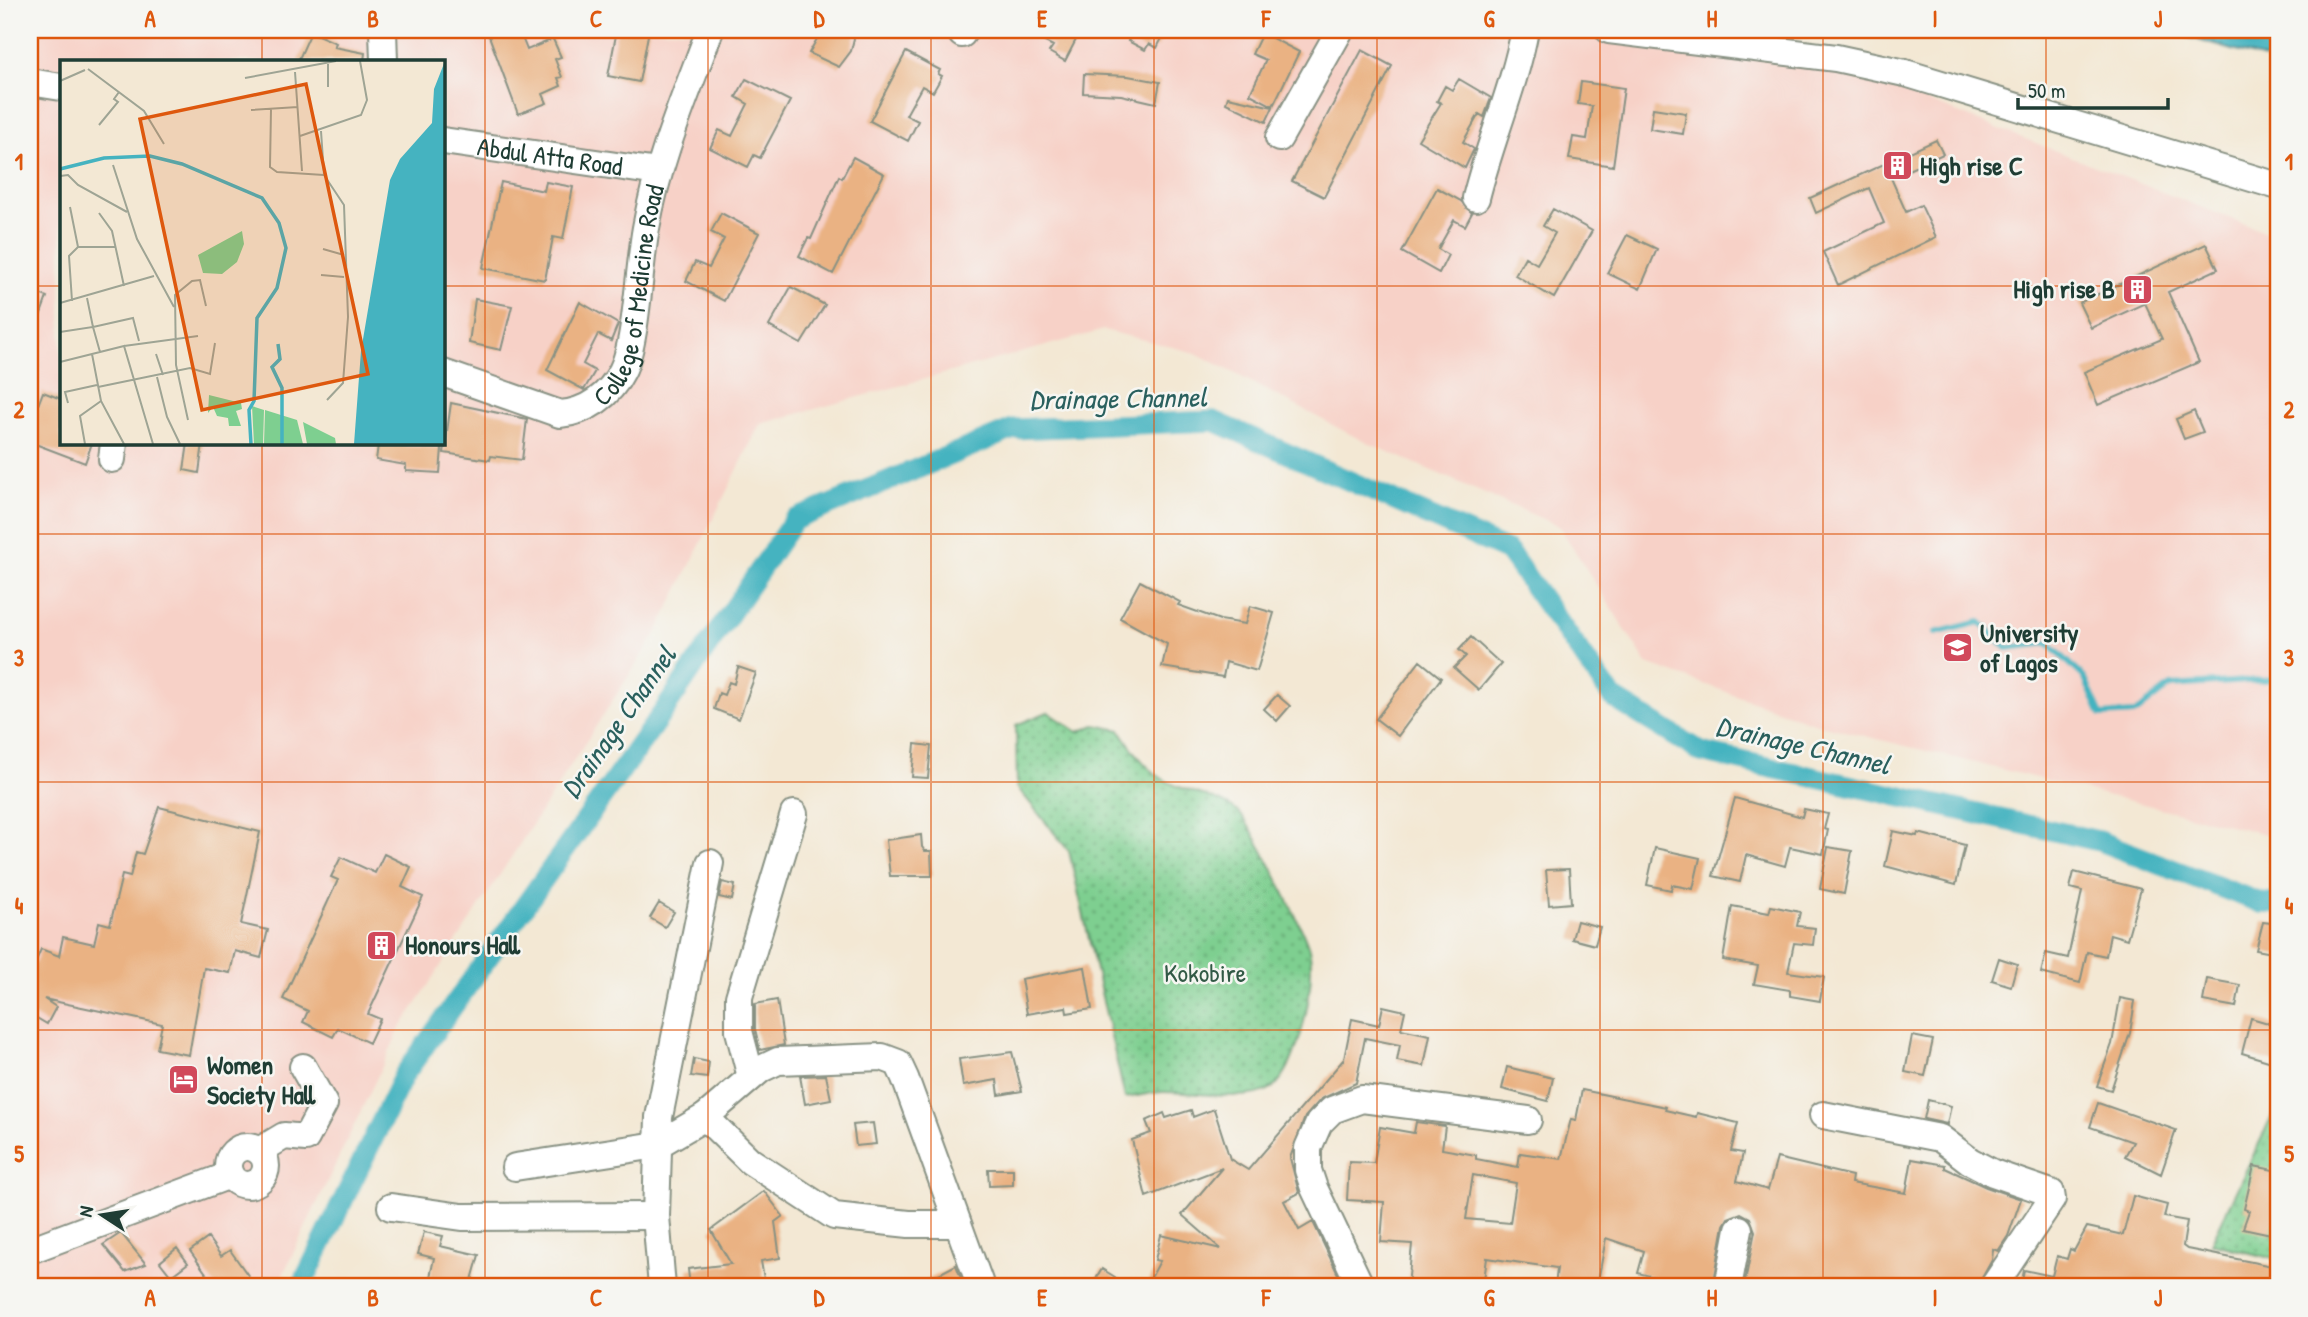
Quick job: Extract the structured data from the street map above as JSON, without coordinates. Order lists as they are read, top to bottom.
{
  "streets": {
    "street": ["Abdul Atta Road", "College of Medicine Road"]
  },
  "crossings": [
    ["Abdul Atta Road", "College of Medicine Road"]
  ],
  "water": ["Drainage Channel"],
  "parks": ["Kokobire"],
  "places": {
    "building": ["High rise C", "High rise B", "Honours Hall"],
    "school or university": ["University of Lagos"],
    "hotel": ["Women Society Hall"]
  },
  "scale_bar": "50 m",
  "north": "left",
  "grid": {
    "columns": [
      "A",
      "B",
      "C",
      "D",
      "E",
      "F",
      "G",
      "H",
      "I",
      "J"
    ],
    "rows": [
      "1",
      "2",
      "3",
      "4",
      "5"
    ]
  }
}
